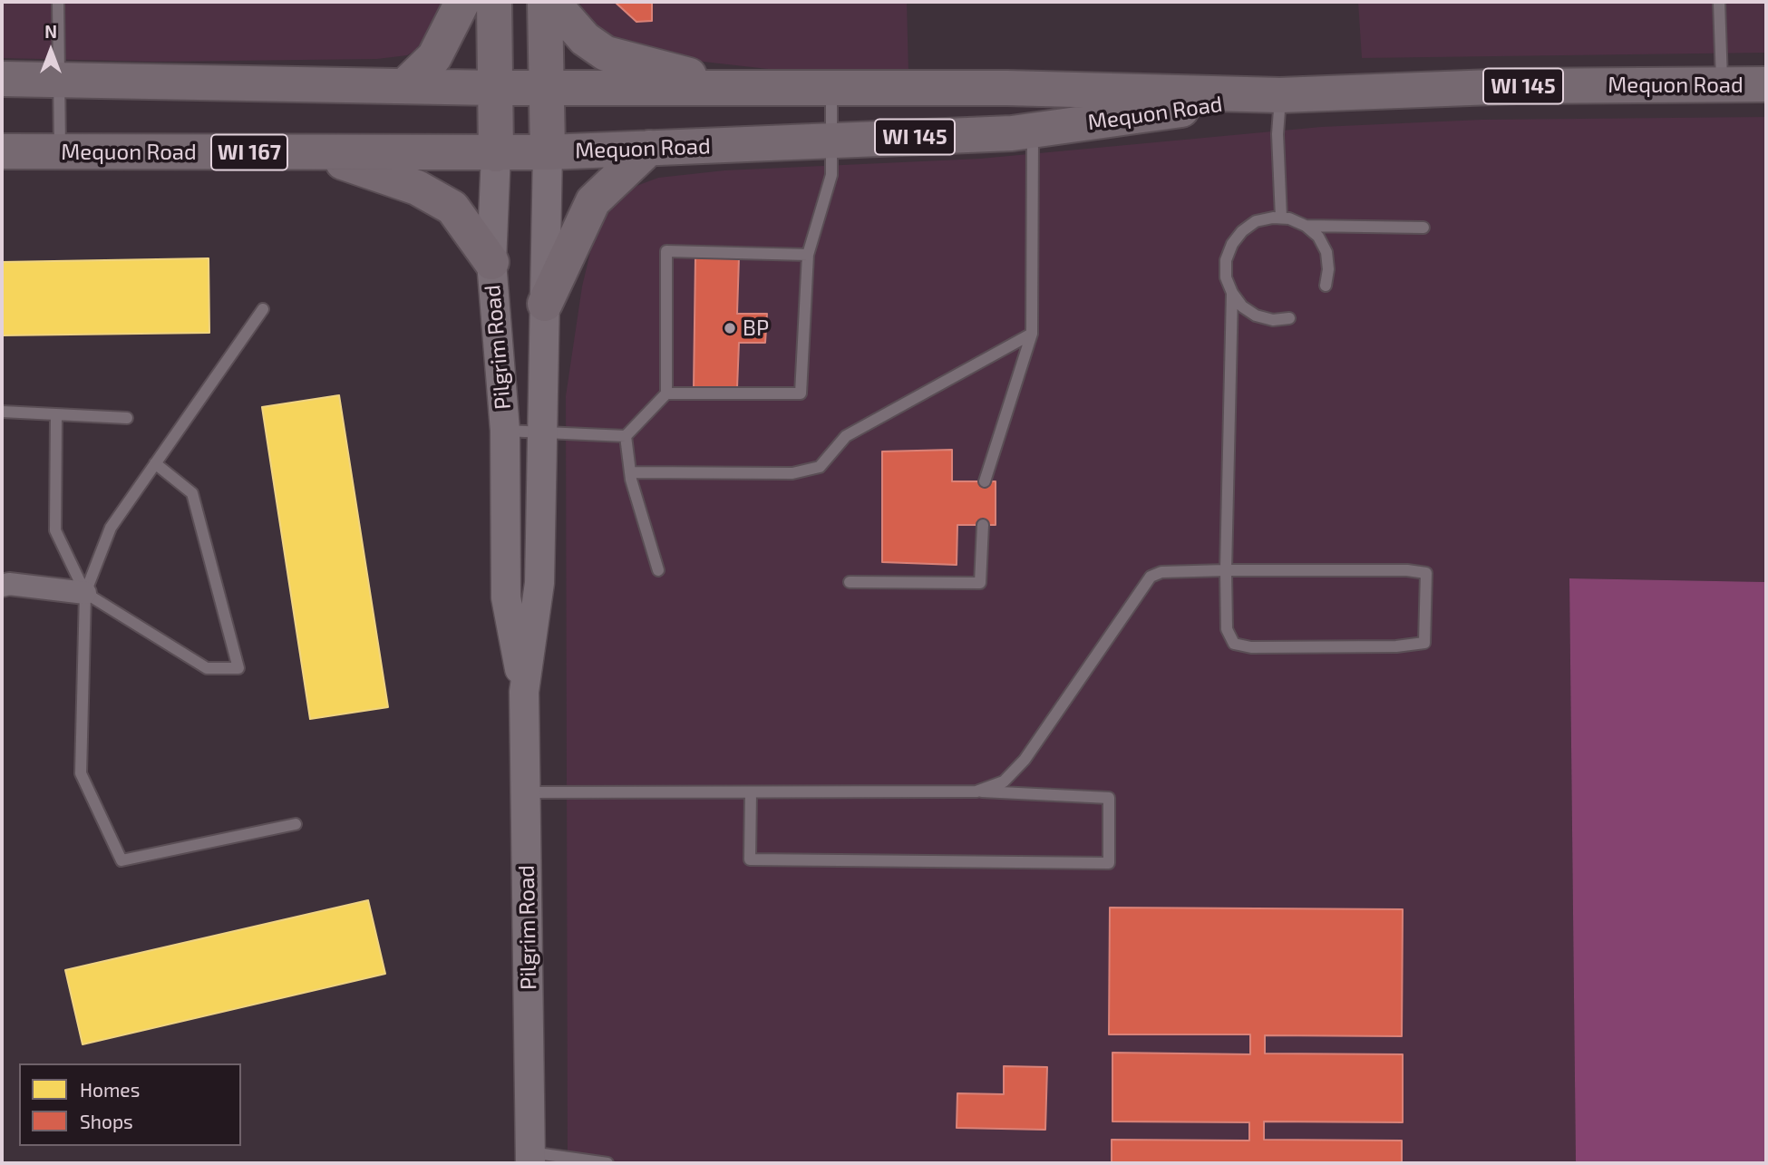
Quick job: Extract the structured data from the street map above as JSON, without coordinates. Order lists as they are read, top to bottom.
{
  "streets": {
    "main road": [
      "Mequon Road",
      "WI 145",
      "WI 167",
      "Pilgrim Road"
    ]
  },
  "crossings": [
    ["Mequon Road", "WI 145"],
    ["Mequon Road", "Pilgrim Road"]
  ],
  "places": ["BP"],
  "legend": ["Homes", "Shops"],
  "north": "top"
}
